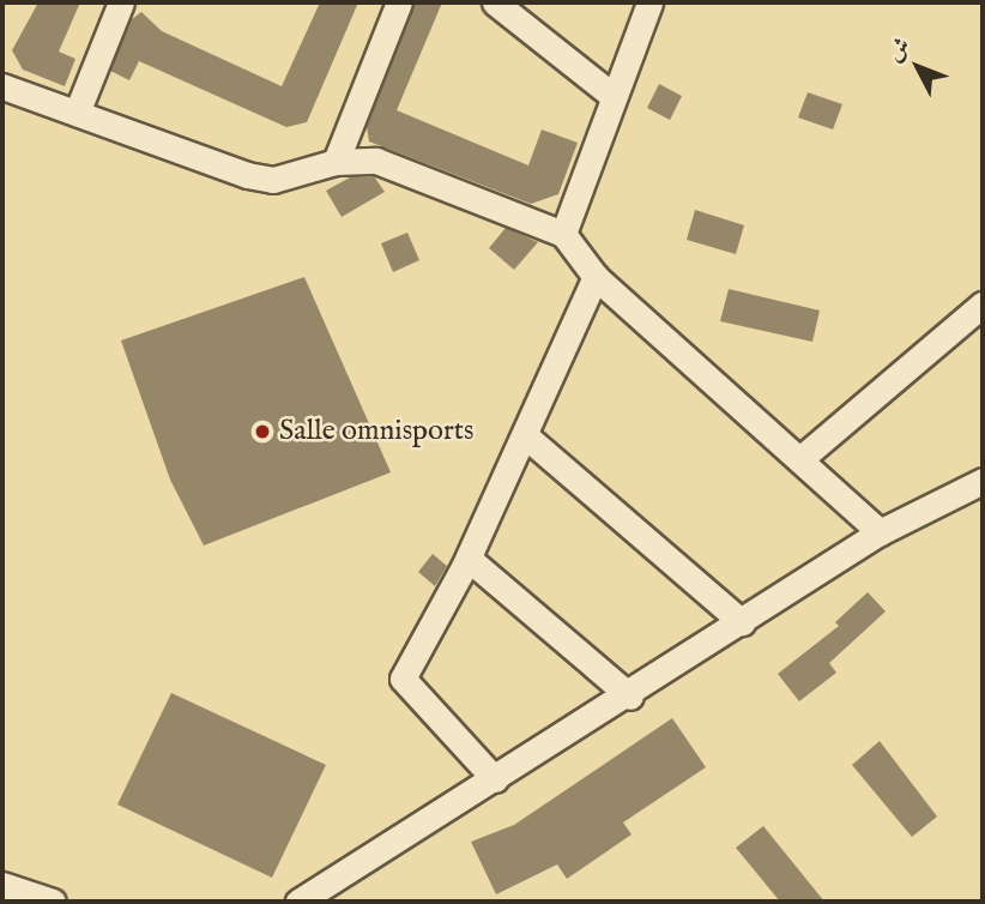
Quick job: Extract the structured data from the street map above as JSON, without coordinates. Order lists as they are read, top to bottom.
{
  "places": ["Salle omnisports"],
  "north": "top left"
}
